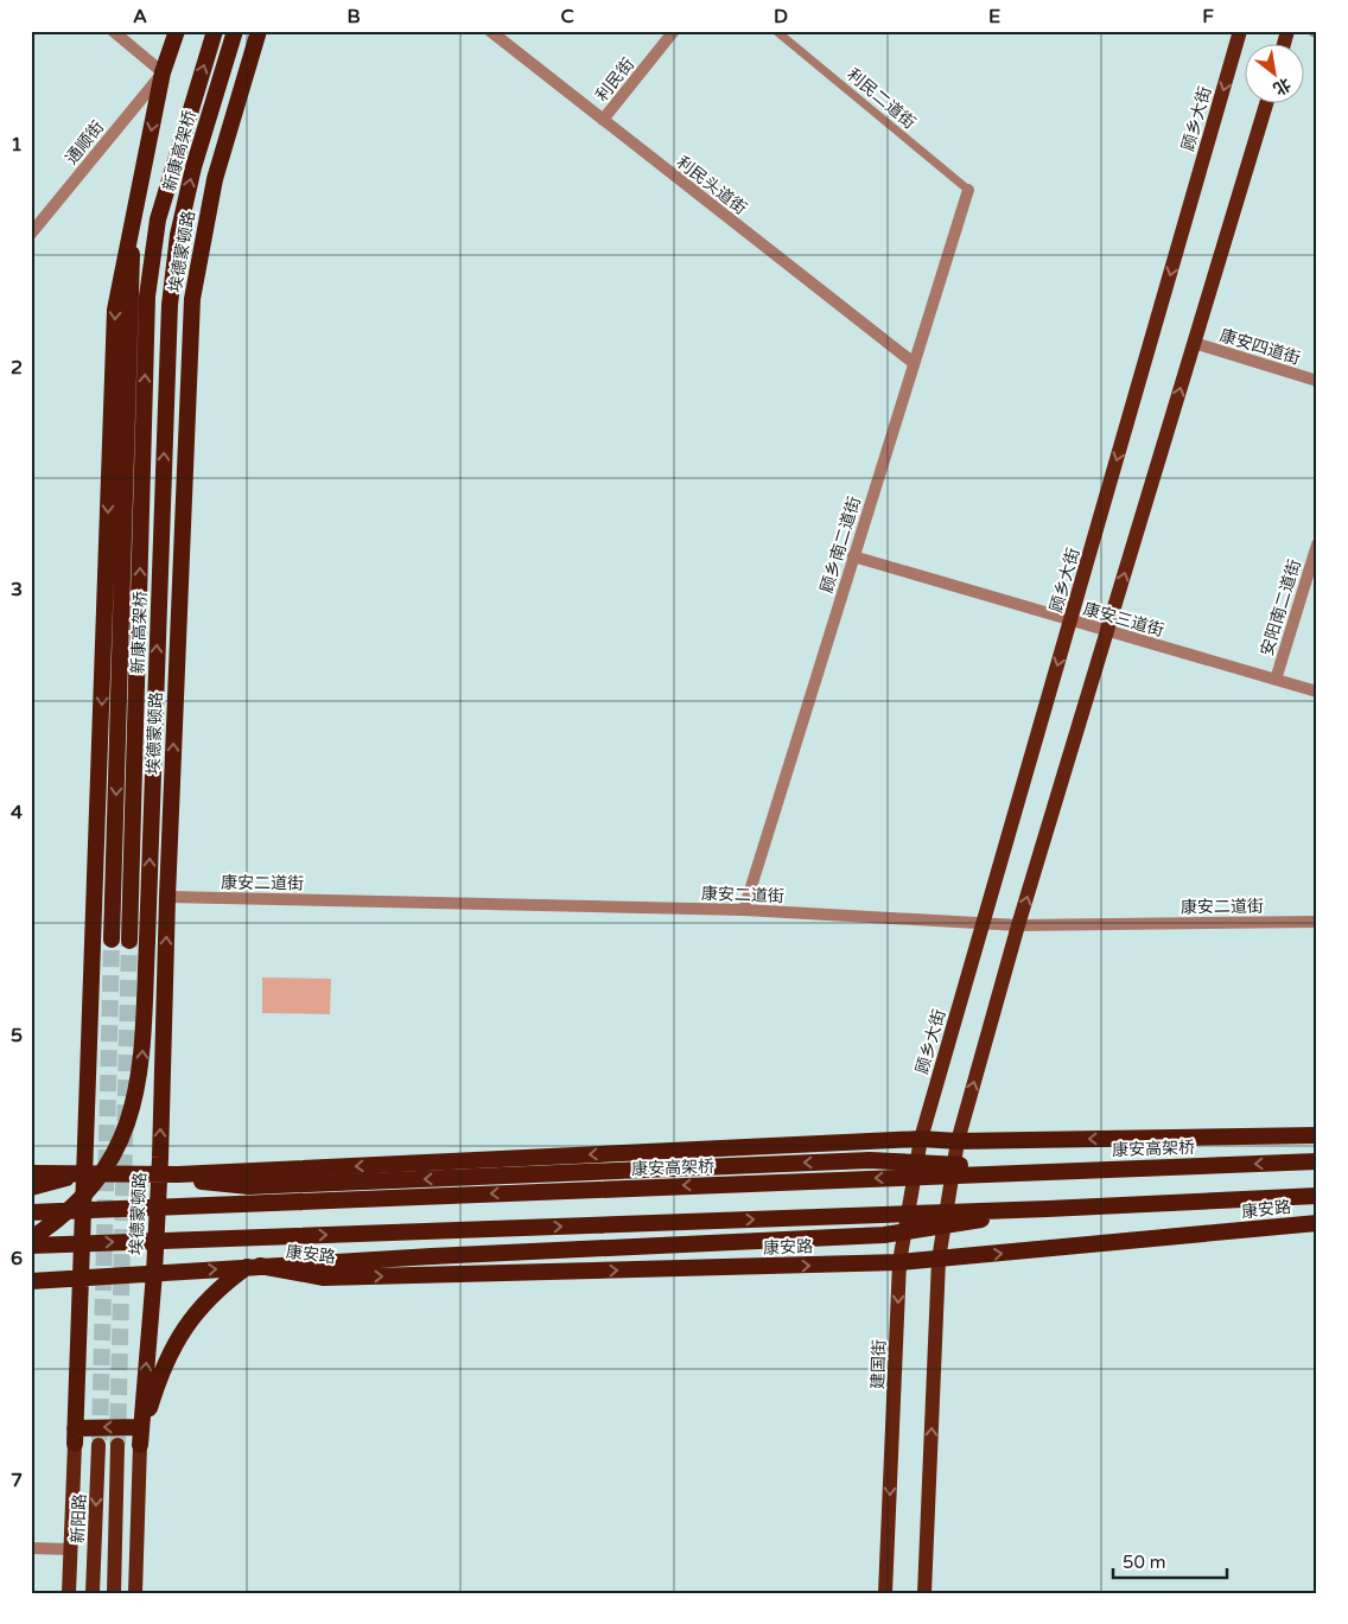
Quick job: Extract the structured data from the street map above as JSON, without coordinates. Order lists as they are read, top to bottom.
{
  "streets": {
    "highway": [
      "新康高架桥",
      "埃德蒙顿路",
      "康安高架桥",
      "康安路"
    ],
    "main road": ["顾乡大街", "建国街", "新阳路"],
    "street": [
      "利民街",
      "通顺街",
      "利民头道街",
      "康安四道街",
      "顾乡南二道街",
      "安阳南二道街",
      "康安三道街",
      "康安二道街"
    ],
    "lane": ["利民二道街"]
  },
  "crossings": [
    ["利民街", "利民头道街"],
    ["利民二道街", "顾乡南二道街"],
    ["顾乡大街", "康安三道街"],
    ["顾乡大街", "康安二道街"],
    ["顾乡大街", "建国街"],
    ["利民头道街", "顾乡南二道街"],
    ["埃德蒙顿路", "康安二道街"],
    ["埃德蒙顿路", "康安路"],
    ["顾乡南二道街", "康安三道街"],
    ["顾乡南二道街", "康安二道街"],
    ["安阳南二道街", "康安三道街"],
    ["康安路", "建国街"]
  ],
  "scale_bar": "50 m",
  "north": "bottom right",
  "grid": {
    "columns": [
      "A",
      "B",
      "C",
      "D",
      "E",
      "F"
    ],
    "rows": [
      "1",
      "2",
      "3",
      "4",
      "5",
      "6",
      "7"
    ]
  }
}
